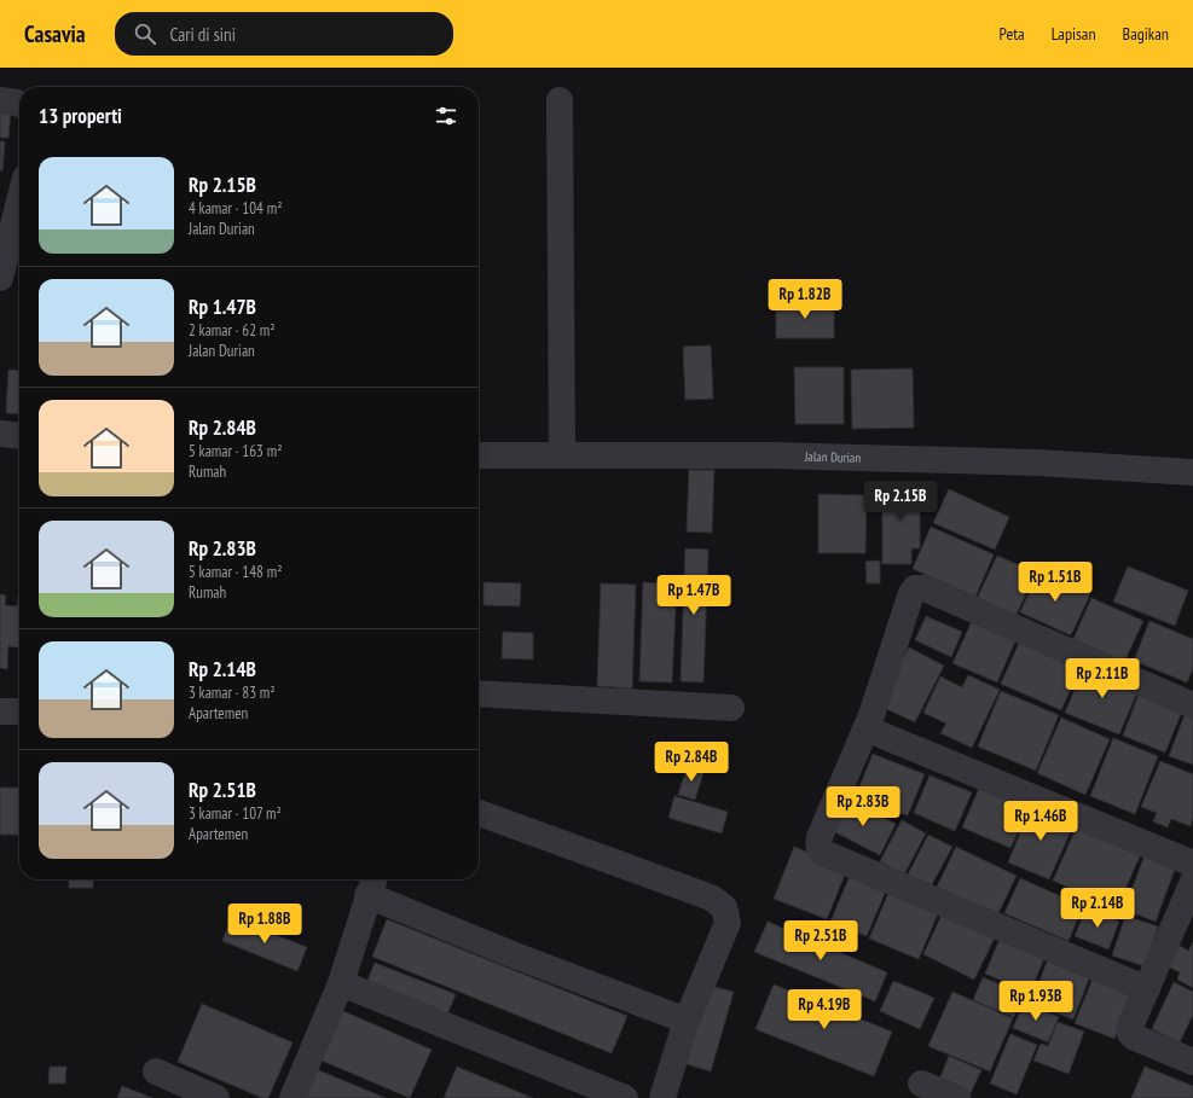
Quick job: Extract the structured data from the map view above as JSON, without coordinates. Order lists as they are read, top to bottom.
{
  "streets": {
    "street": ["Jalan Durian"]
  },
  "page": {
    "header": "Casavia",
    "search": "Cari di sini",
    "nav": ["Peta", "Lapisan", "Bagikan"],
    "heading": "13 properti",
    "list": [
      {
        "name": "Rp 2.15B",
        "note": "4 kamar · 104 m² · Jalan Durian"
      },
      {
        "name": "Rp 1.47B",
        "note": "2 kamar · 62 m² · Jalan Durian"
      },
      {
        "name": "Rp 2.84B",
        "note": "5 kamar · 163 m² · Rumah"
      },
      {
        "name": "Rp 2.83B",
        "note": "5 kamar · 148 m² · Rumah"
      },
      {
        "name": "Rp 2.14B",
        "note": "3 kamar · 83 m² · Apartemen"
      },
      {
        "name": "Rp 2.51B",
        "note": "3 kamar · 107 m² · Apartemen"
      }
    ],
    "price": [
      "Rp 1.82B",
      "Rp 2.15B",
      "Rp 1.51B",
      "Rp 1.47B",
      "Rp 2.11B",
      "Rp 2.84B",
      "Rp 2.83B",
      "Rp 1.46B",
      "Rp 2.14B",
      "Rp 1.88B",
      "Rp 2.51B",
      "Rp 1.93B",
      "Rp 4.19B"
    ]
  }
}
